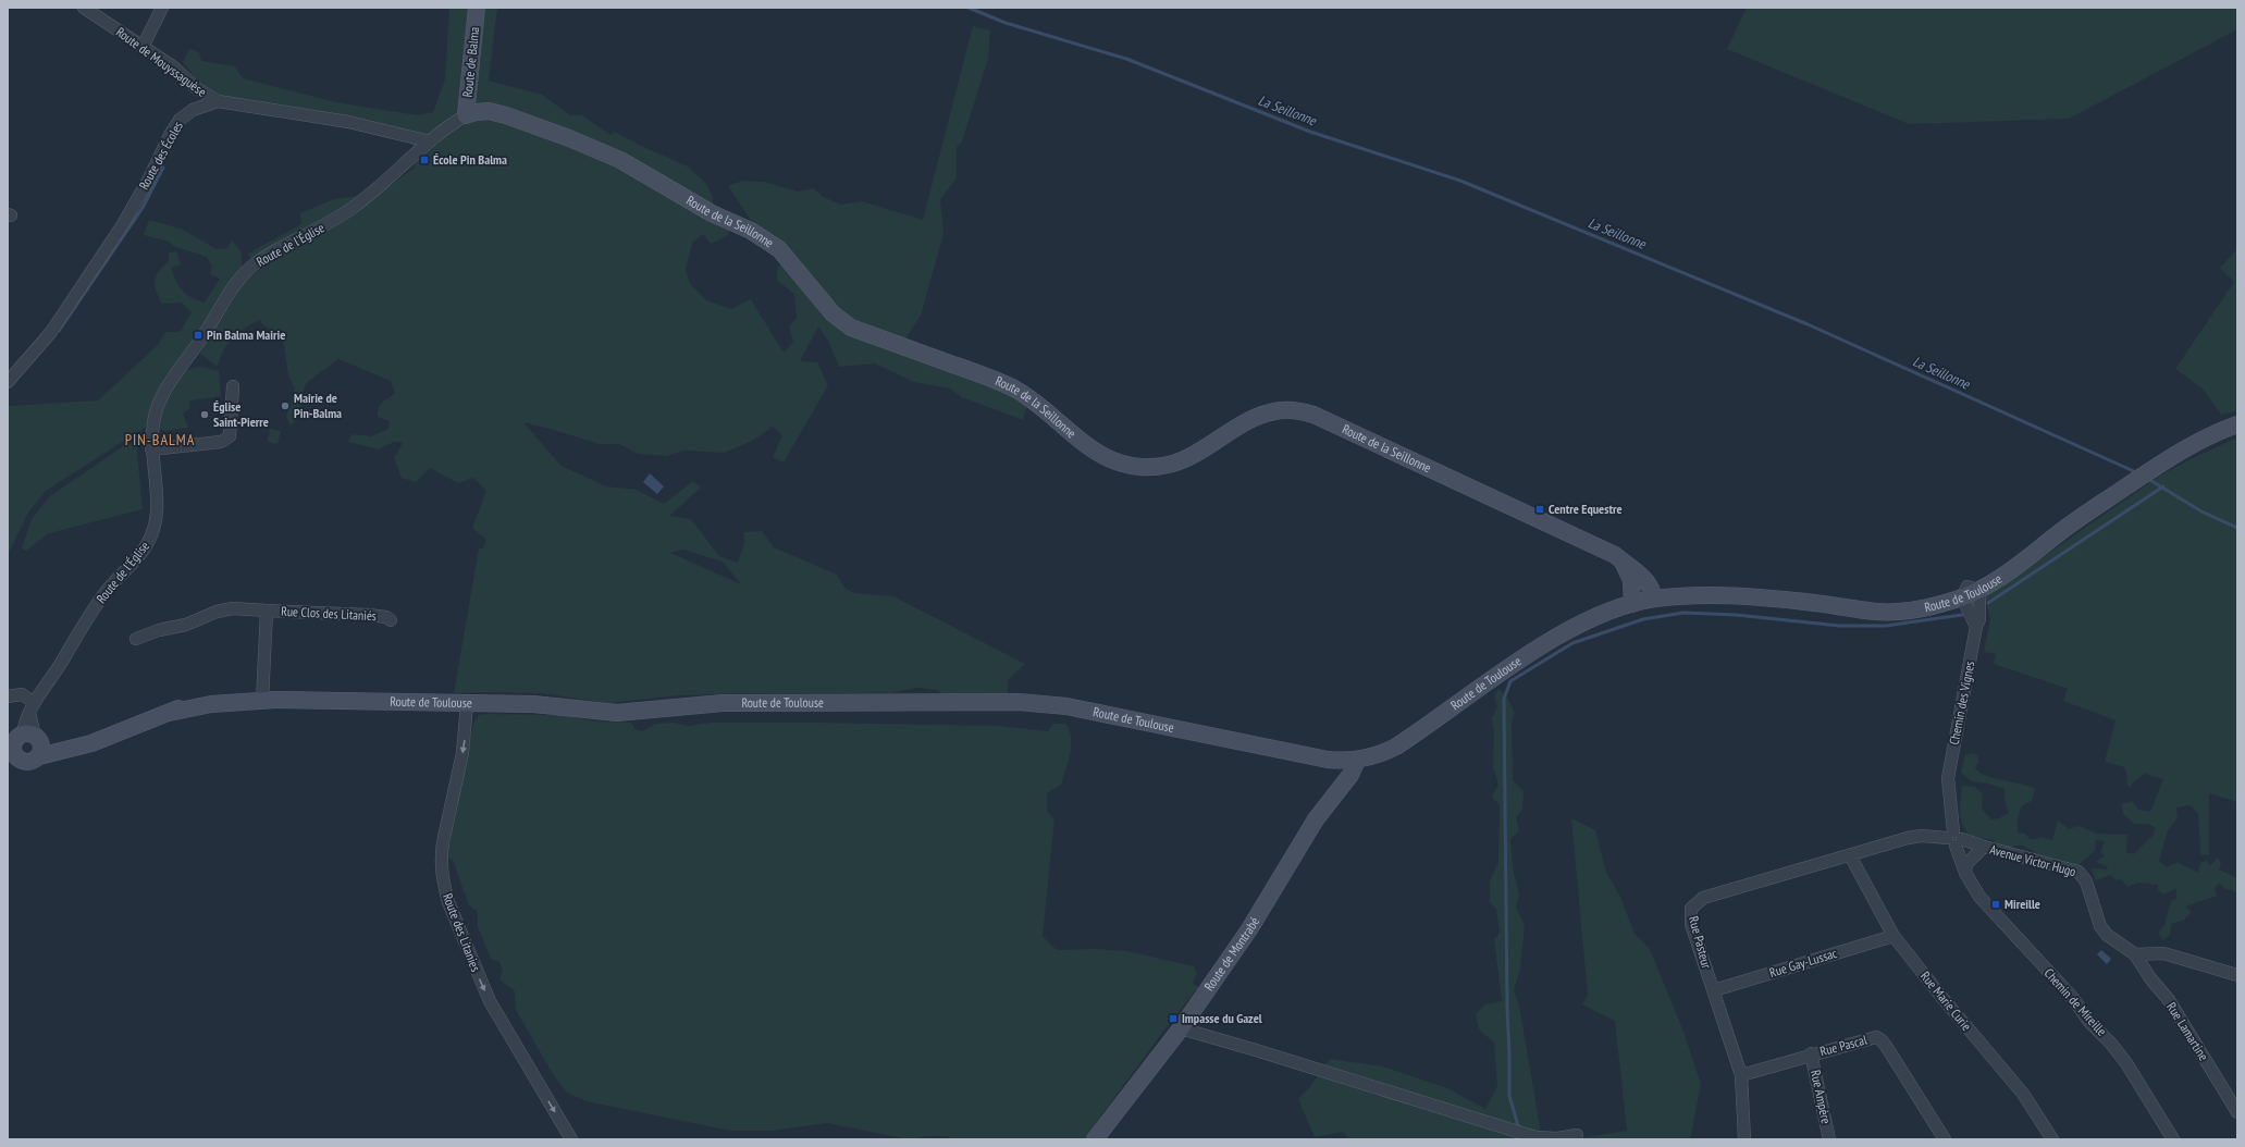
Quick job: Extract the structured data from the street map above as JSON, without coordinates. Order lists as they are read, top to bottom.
{
  "streets": {
    "street": [
      "Route de Mouyssaguèse",
      "Route de Balma",
      "Route des Écoles",
      "Route de la Seillonne",
      "Route de l'Église",
      "Route de Toulouse",
      "Rue Clos des Litaniés",
      "Chemin des Vignes",
      "Avenue Victor Hugo",
      "Route des Litanies",
      "Rue Pasteur",
      "Route de Montrabé",
      "Rue Gay-Lussac",
      "Rue Marie Curie",
      "Chemin de Mireille",
      "Rue Lamartine",
      "Rue Pascal",
      "Rue Ampère"
    ]
  },
  "crossings": [
    ["Route de Mouyssaguèse", "Route des Écoles"],
    ["Route de Balma", "Route de la Seillonne"],
    ["Route de Balma", "Route de l'Église"],
    ["Route des Écoles", "Route de l'Église"],
    ["Route de la Seillonne", "Route de l'Église"],
    ["Route de la Seillonne", "Route de Toulouse"],
    ["Route de Toulouse", "Rue Clos des Litaniés"],
    ["Route de Toulouse", "Chemin des Vignes"],
    ["Route de Toulouse", "Route des Litanies"],
    ["Route de Toulouse", "Route de Montrabé"],
    ["Chemin des Vignes", "Chemin de Mireille"],
    ["Avenue Victor Hugo", "Rue Pasteur"],
    ["Avenue Victor Hugo", "Rue Marie Curie"],
    ["Avenue Victor Hugo", "Chemin de Mireille"],
    ["Avenue Victor Hugo", "Rue Lamartine"],
    ["Rue Pasteur", "Rue Gay-Lussac"],
    ["Rue Pasteur", "Rue Marie Curie"],
    ["Rue Pasteur", "Rue Pascal"],
    ["Rue Gay-Lussac", "Rue Marie Curie"],
    ["Rue Pascal", "Rue Ampère"]
  ],
  "one_way": ["Route des Litanies"],
  "districts": ["PIN-BALMA"],
  "water": ["La Seillonne"],
  "places": {
    "transit": [
      "École Pin Balma",
      "Pin Balma Mairie",
      "Centre Equestre",
      "Mireille",
      "Impasse du Gazel"
    ],
    "other": ["Mairie de Pin-Balma", "Église Saint-Pierre"]
  }
}
